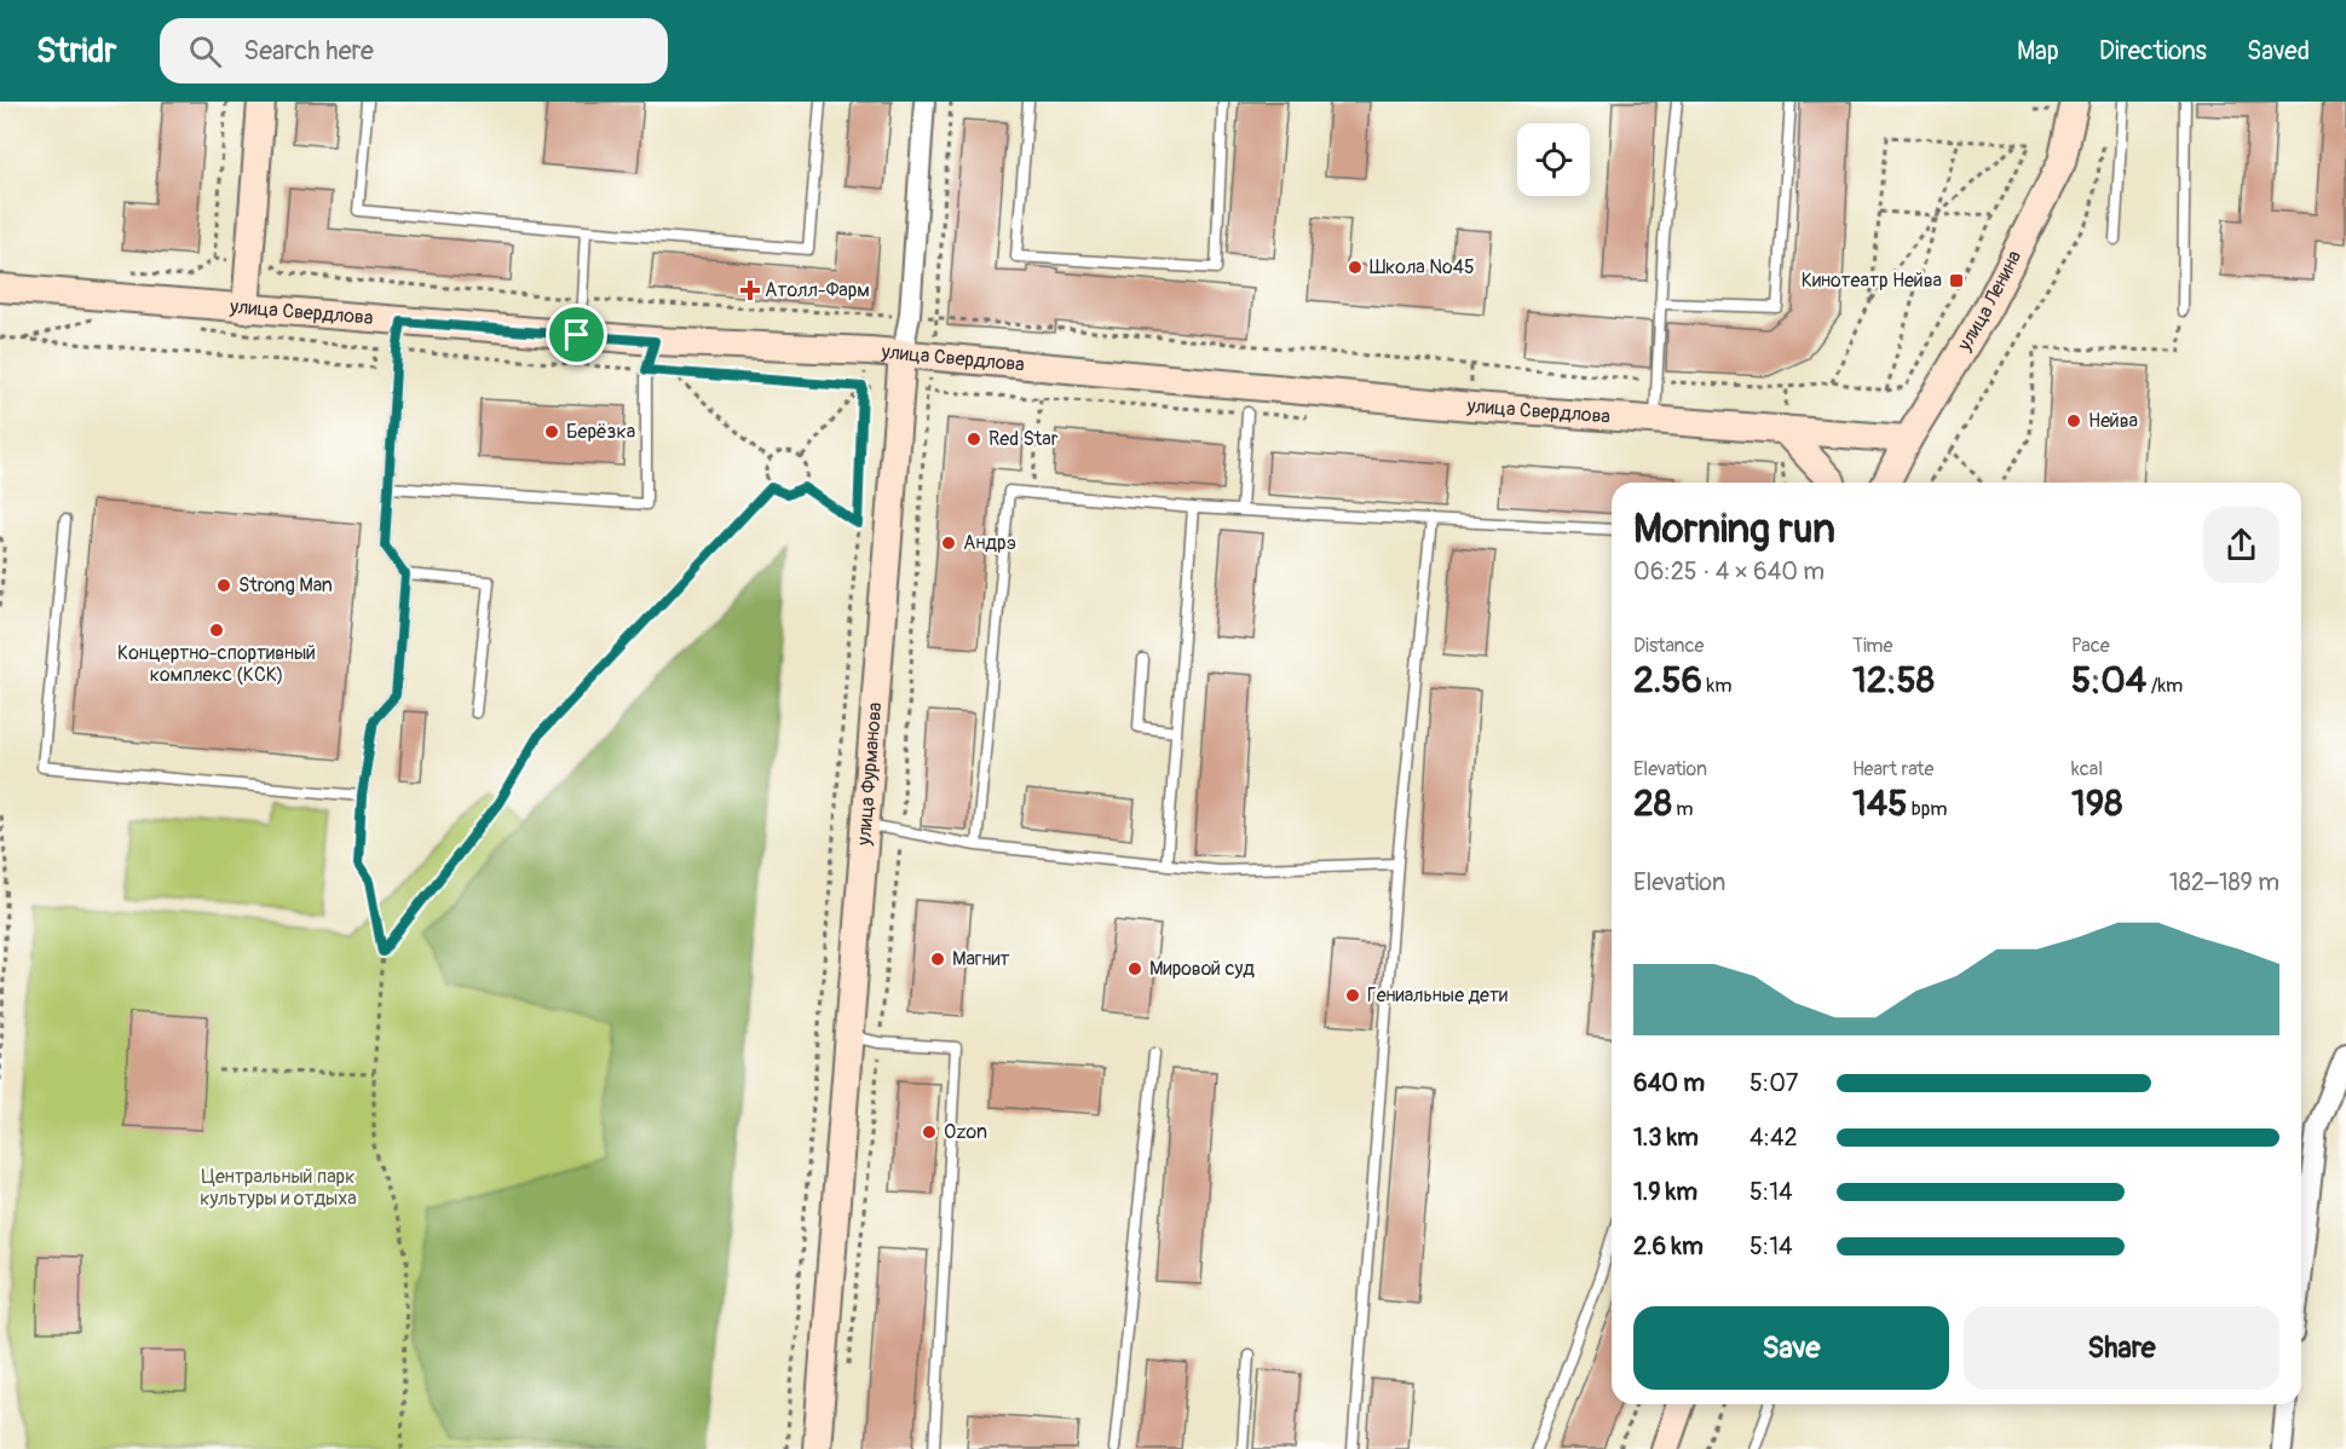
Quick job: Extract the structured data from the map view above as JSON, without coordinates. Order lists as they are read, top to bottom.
{
  "streets": {
    "main road": ["улица Ленина", "улица Свердлова", "улица Фурманова"]
  },
  "crossings": [
    ["улица Ленина", "улица Свердлова"],
    ["улица Свердлова", "улица Фурманова"]
  ],
  "parks": ["Центральный парк культуры и отдыха"],
  "places": {
    "other": [
      "Школа №45",
      "Нейва",
      "Берёзка",
      "Red Star",
      "Андрэ",
      "Strong Man",
      "Концертно-спортивный комплекс (КСК)",
      "Магнит",
      "Мировой суд",
      "Гениальные дети",
      "Ozon"
    ],
    "transit": ["Кинотеатр Нейва"],
    "health": ["Атолл-Фарм"]
  },
  "page": {
    "header": "Stridr",
    "search": "Search here",
    "nav": ["Map", "Directions", "Saved"],
    "heading": ["Morning run", "06:25 · 4 × 640 m"],
    "stats": [
      ["Distance", "2.56 km"],
      ["Time", "12:58"],
      ["Pace", "5:04 /km"],
      ["Elevation", "28 m"],
      ["Heart rate", "145 bpm"],
      ["kcal", "198"]
    ],
    "chart": ["Elevation", "182–189 m"],
    "list": [
      {
        "name": "640 m",
        "note": "5:07"
      },
      {
        "name": "1.3 km",
        "note": "4:42"
      },
      {
        "name": "1.9 km",
        "note": "5:14"
      },
      {
        "name": "2.6 km",
        "note": "5:14"
      }
    ],
    "buttons": ["Save", "Share"]
  }
}
